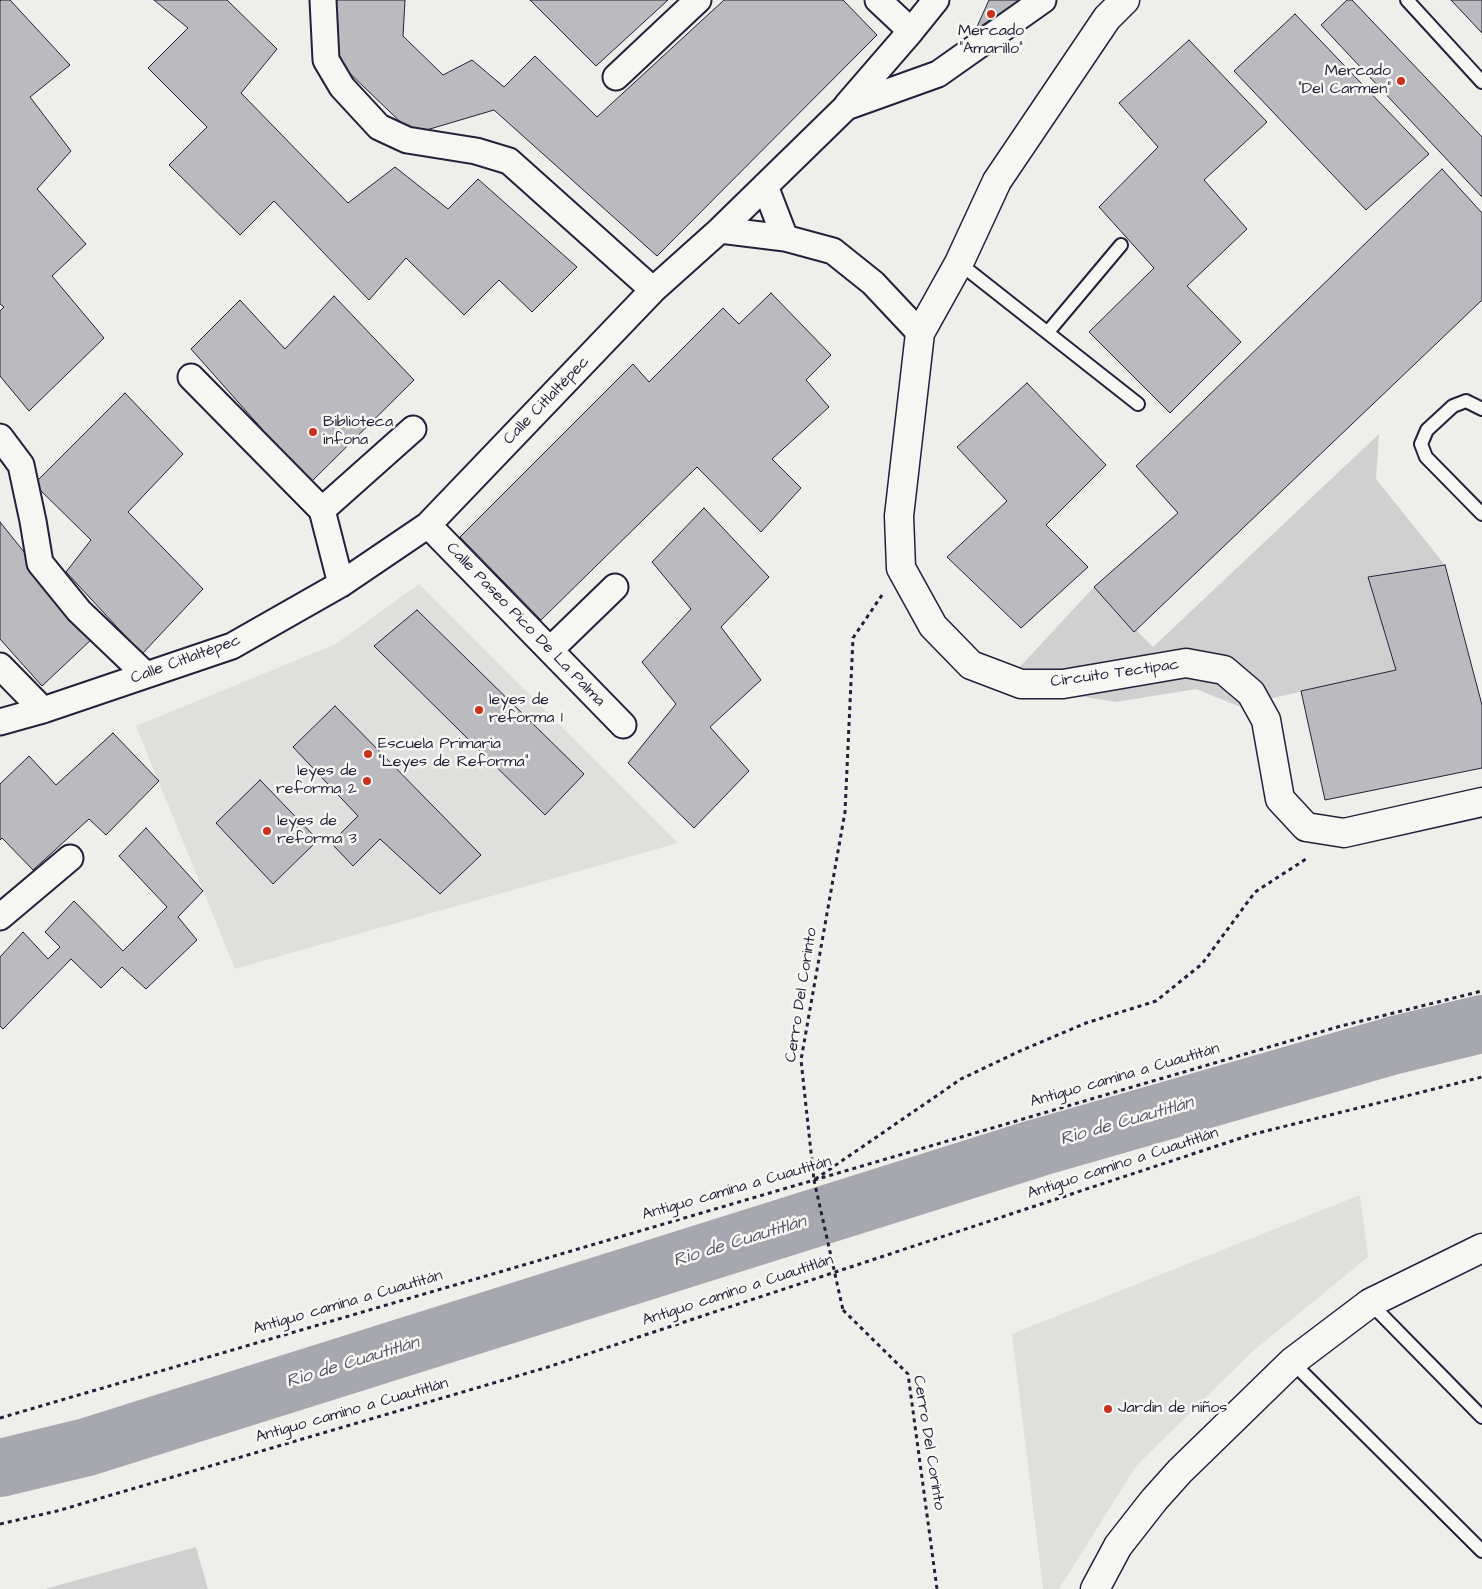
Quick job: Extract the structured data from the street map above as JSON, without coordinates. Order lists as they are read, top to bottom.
{
  "streets": {
    "street": ["Calle Citlaltépec", "Calle Paseo Pico De La Palma", "Circuito Tectipac"],
    "path": ["Cerro Del Corinto", "Antiguo camina a Cuautitán", "Antiguo camino a Cuautitlán"]
  },
  "crossings": [
    ["Calle Citlaltépec", "Calle Paseo Pico De La Palma"],
    ["Circuito Tectipac", "Cerro Del Corinto"],
    ["Cerro Del Corinto", "Antiguo camina a Cuautitán"]
  ],
  "water": ["Rio de Cuautitlán"],
  "places": [
    "Mercado \"Amarillo\"",
    "Mercado \"Del Carmen\"",
    "Biblioteca infona",
    "leyes de reforma 1",
    "Escuela Primaria \"Leyes de Reforma\"",
    "leyes de reforma 2",
    "leyes de reforma 3",
    "Jardin de niños"
  ]
}
